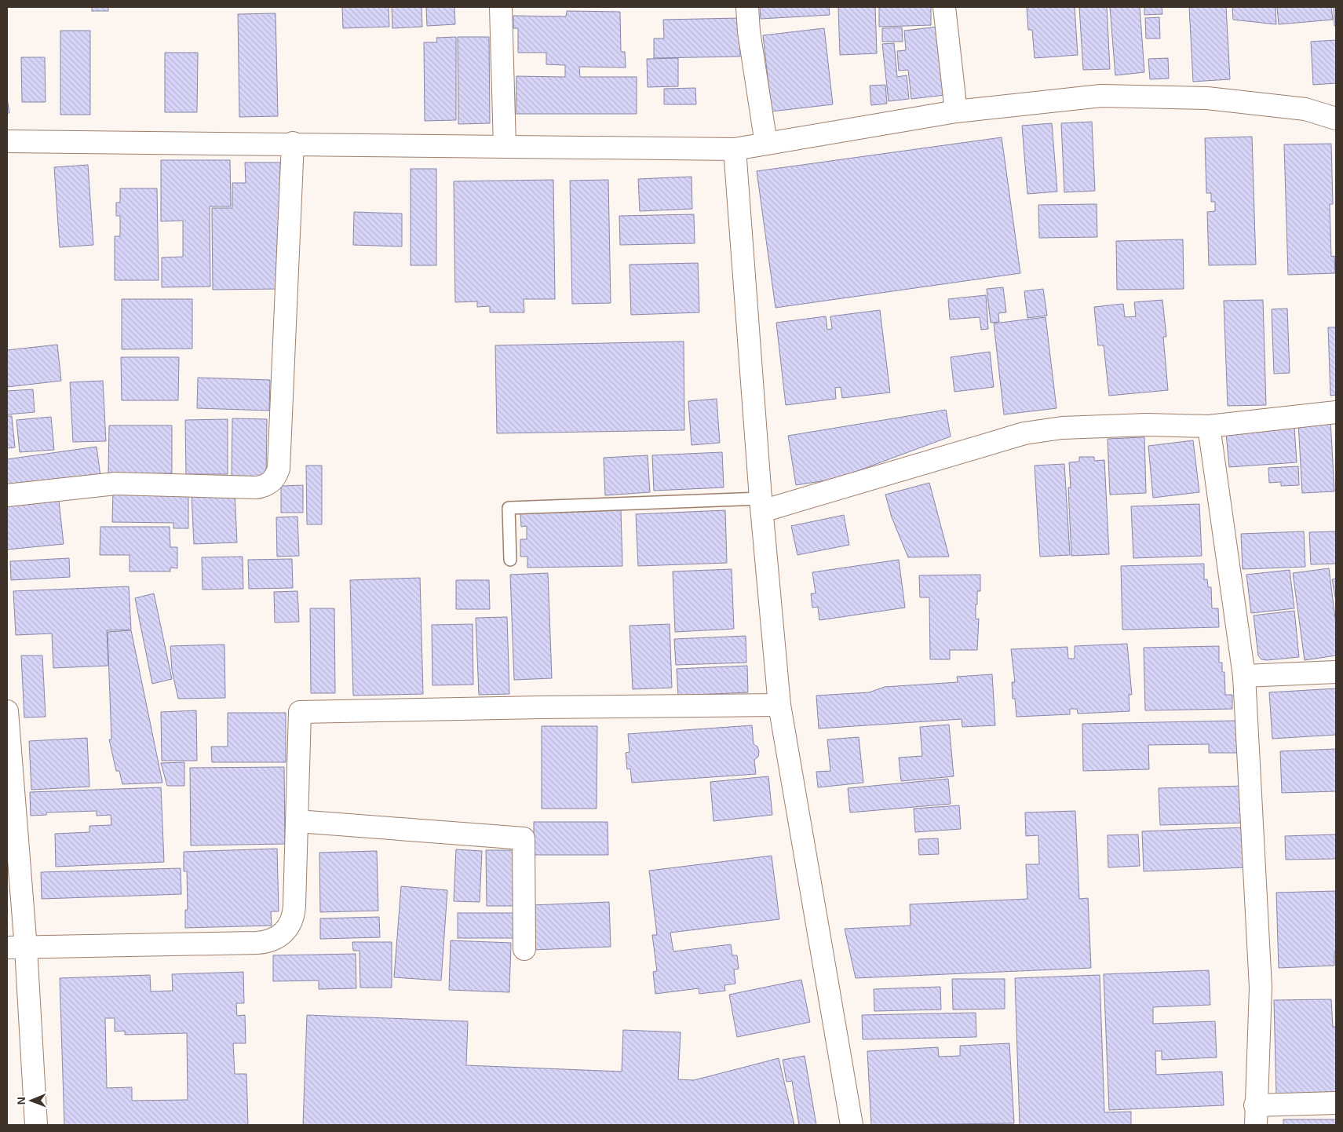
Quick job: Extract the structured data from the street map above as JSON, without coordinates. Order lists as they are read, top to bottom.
{
  "north": "left"
}
